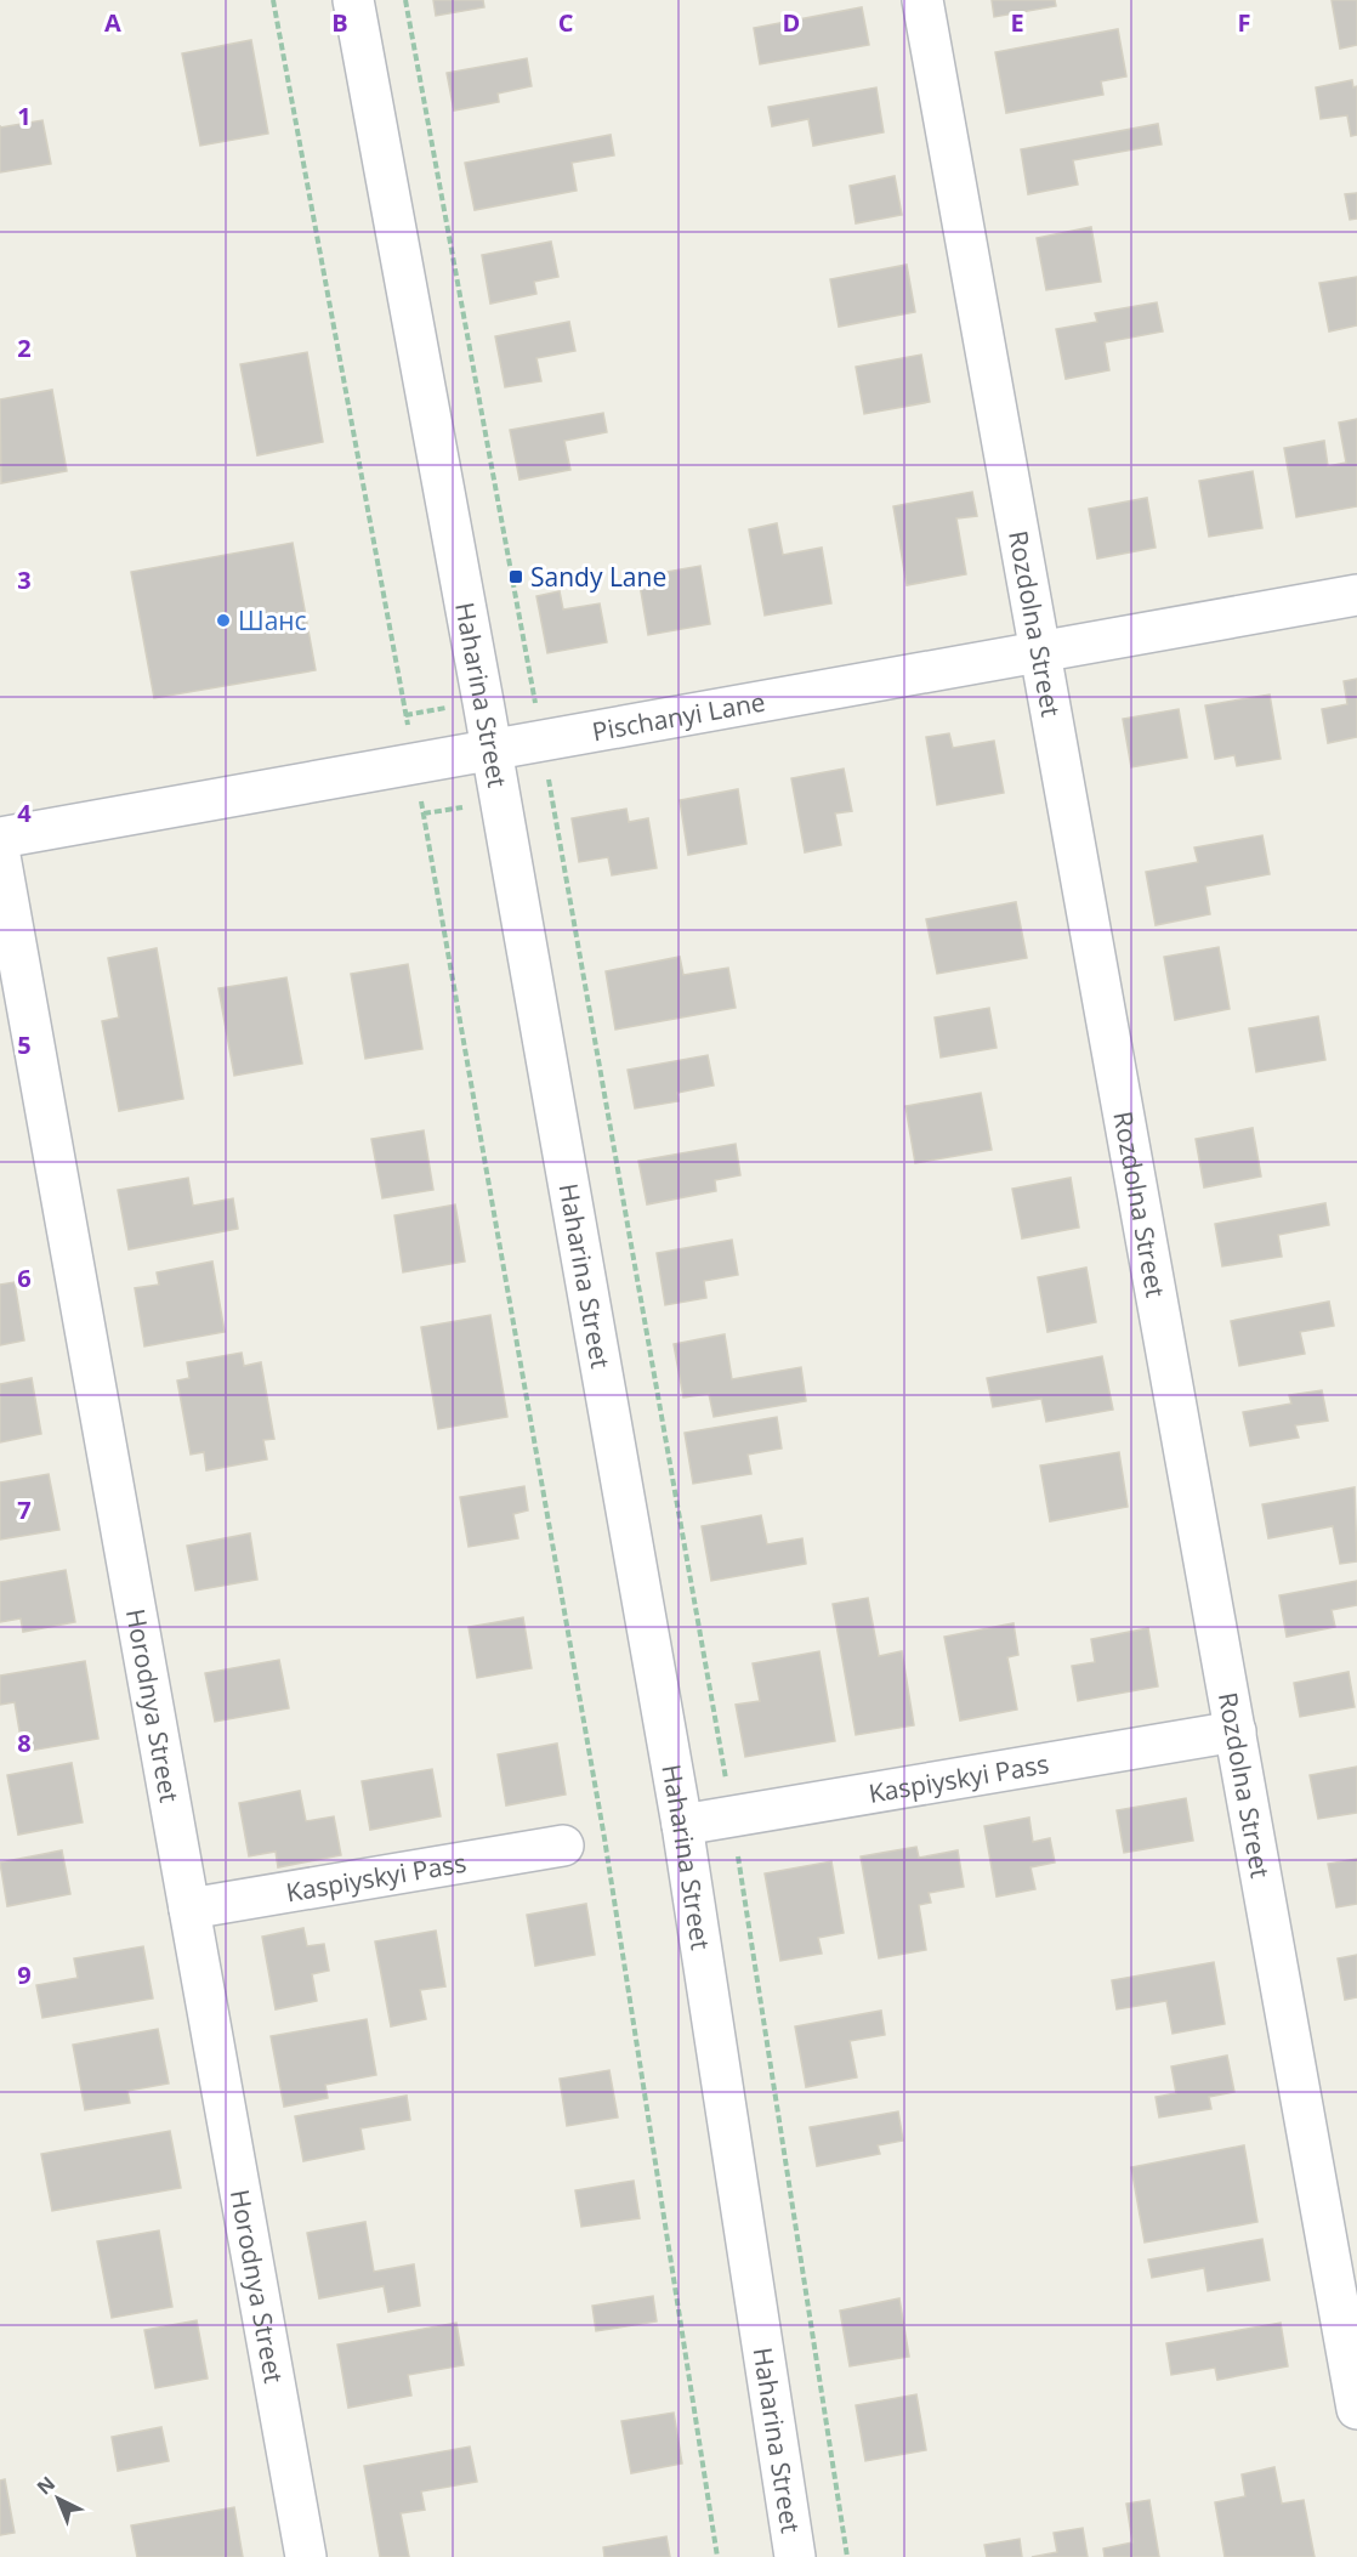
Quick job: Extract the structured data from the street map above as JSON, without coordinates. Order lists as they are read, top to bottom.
{
  "streets": {
    "street": [
      "Rozdolna Street",
      "Haharina Street",
      "Pischanyi Lane",
      "Horodnya Street",
      "Kaspiyskyi Pass"
    ]
  },
  "crossings": [
    ["Rozdolna Street", "Pischanyi Lane"],
    ["Rozdolna Street", "Kaspiyskyi Pass"],
    ["Haharina Street", "Pischanyi Lane"],
    ["Haharina Street", "Kaspiyskyi Pass"],
    ["Horodnya Street", "Kaspiyskyi Pass"]
  ],
  "places": {
    "transit": ["Sandy Lane"],
    "other": ["Шанс"]
  },
  "north": "top left",
  "grid": {
    "columns": [
      "A",
      "B",
      "C",
      "D",
      "E",
      "F"
    ],
    "rows": [
      "1",
      "2",
      "3",
      "4",
      "5",
      "6",
      "7",
      "8",
      "9"
    ]
  }
}
